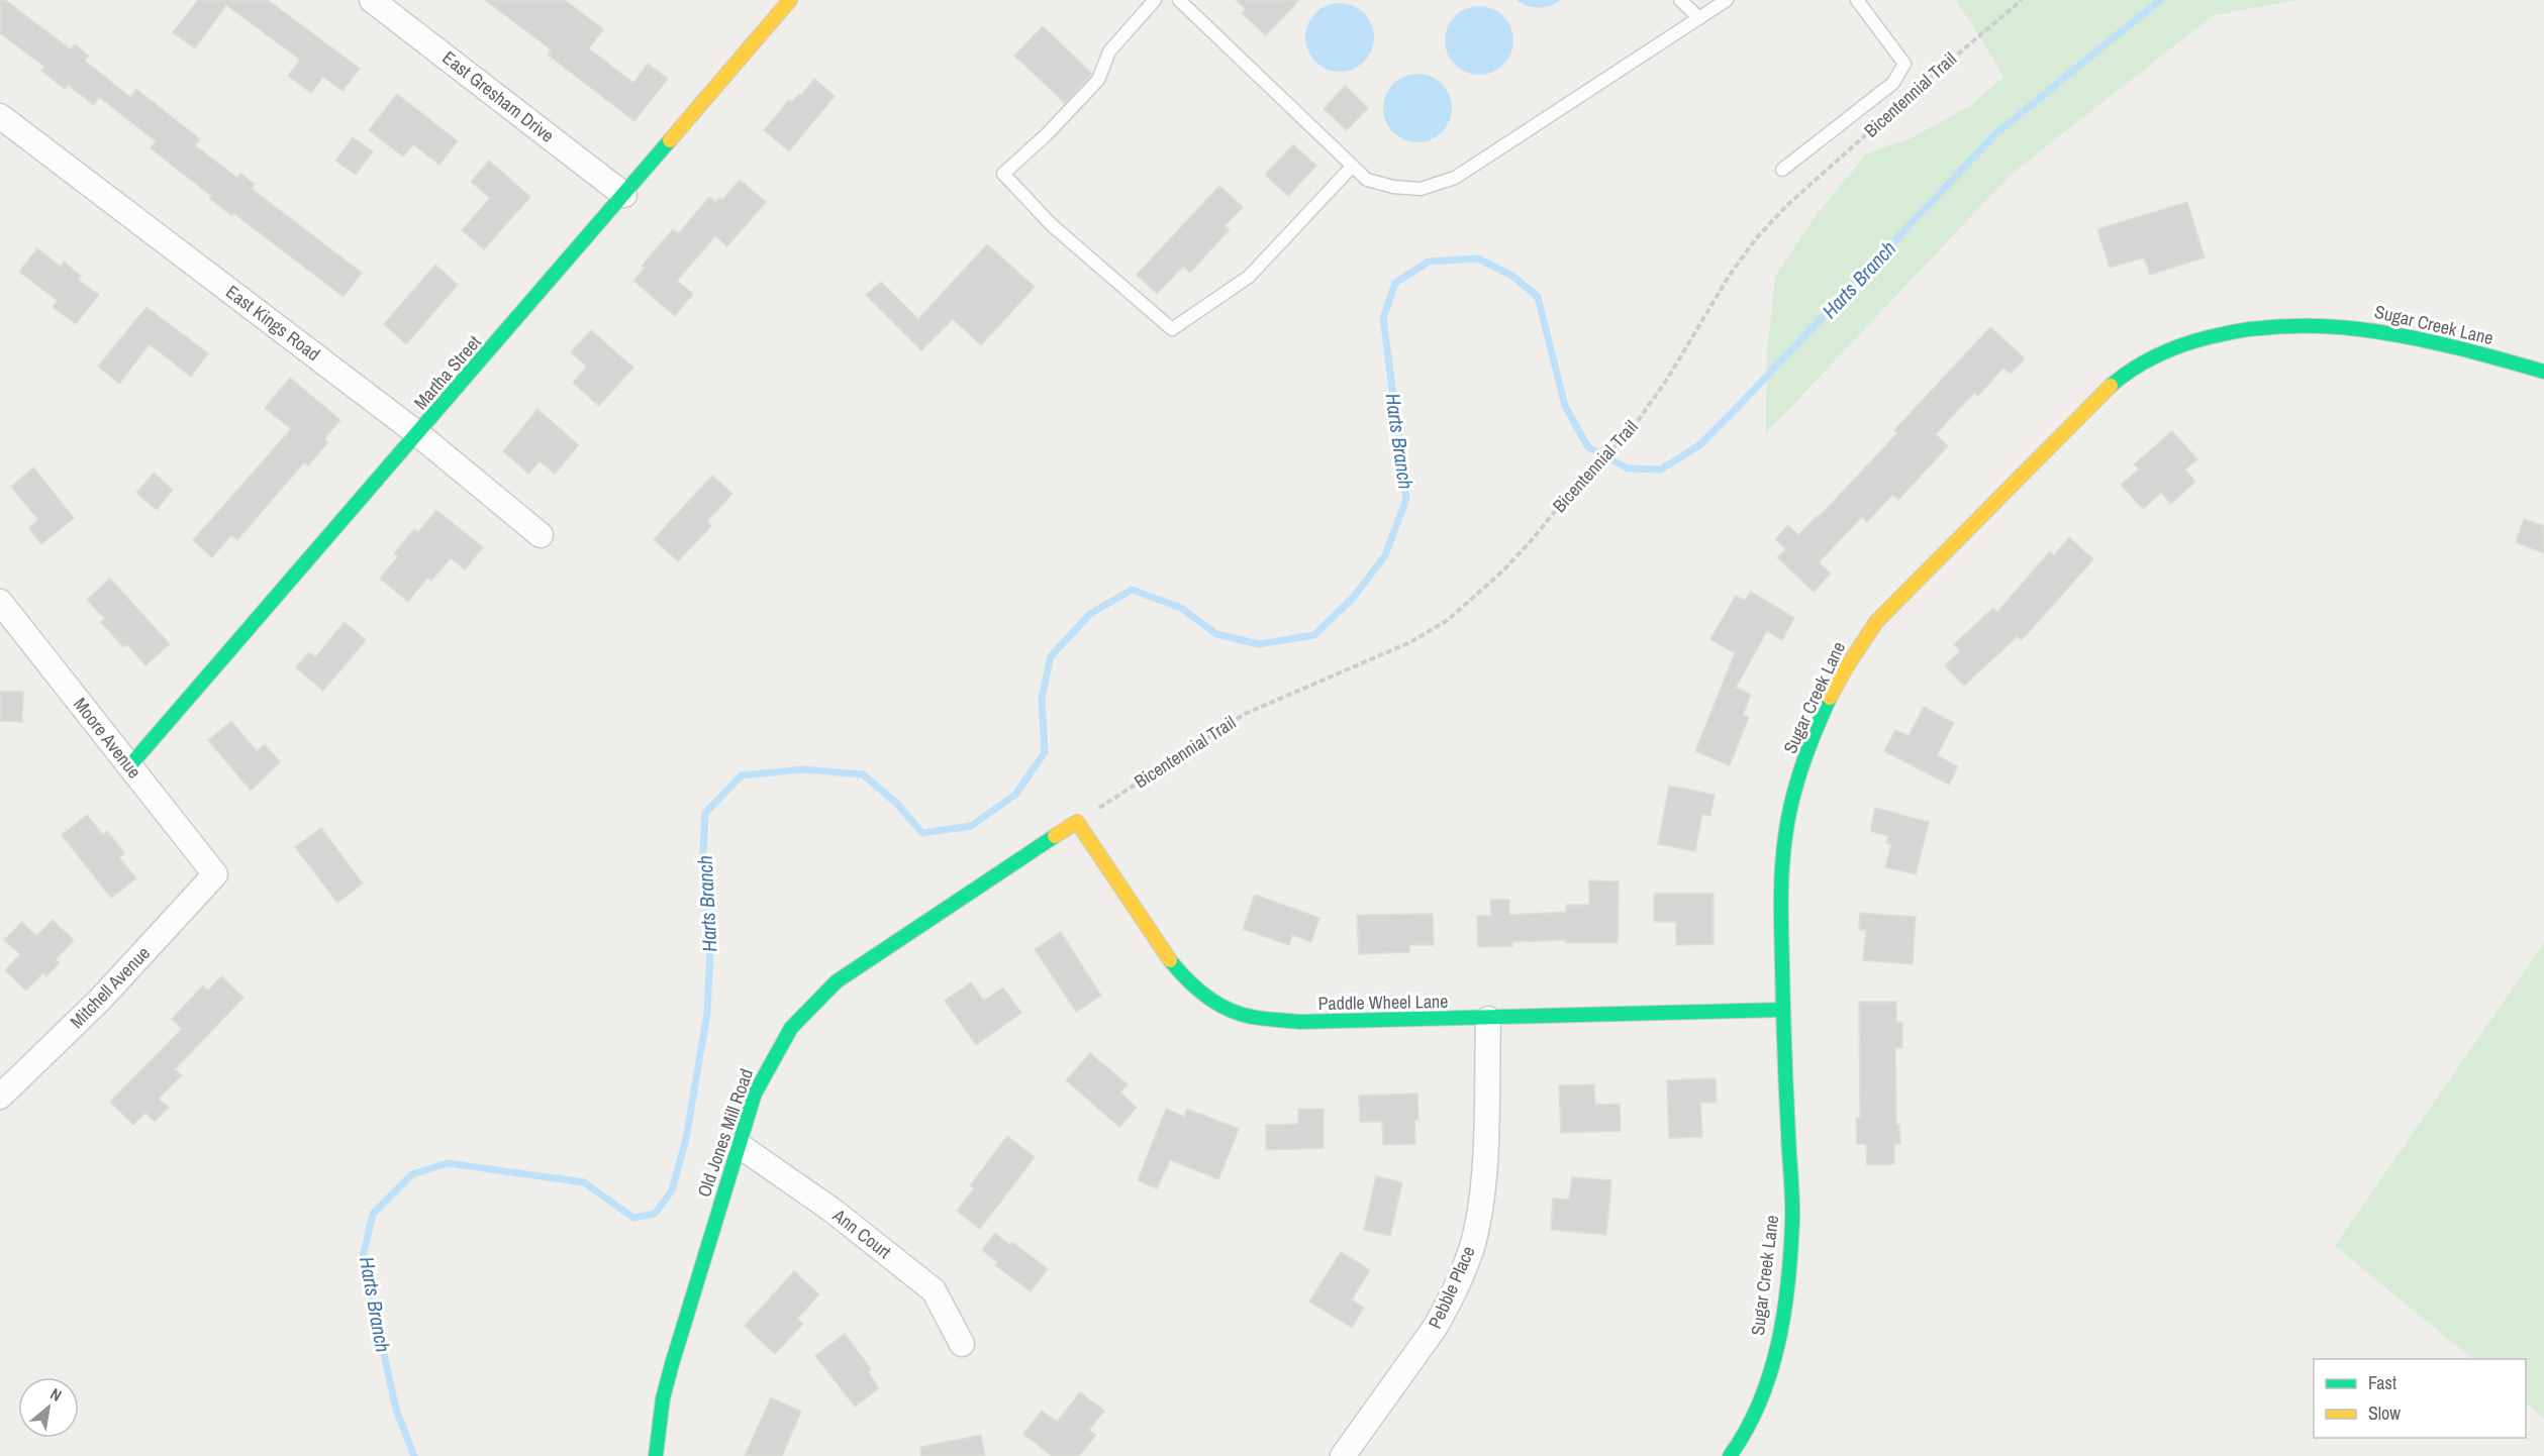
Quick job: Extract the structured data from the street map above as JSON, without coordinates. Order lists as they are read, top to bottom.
{
  "streets": {
    "street": [
      "East Gresham Drive",
      "East Kings Road",
      "Sugar Creek Lane",
      "Martha Street",
      "Moore Avenue",
      "Mitchell Avenue",
      "Paddle Wheel Lane",
      "Old Jones Mill Road",
      "Ann Court",
      "Pebble Place"
    ],
    "path": ["Bicentennial Trail"]
  },
  "crossings": [
    ["Bicentennial Trail", "Paddle Wheel Lane"],
    ["Bicentennial Trail", "Old Jones Mill Road"],
    ["East Gresham Drive", "Martha Street"],
    ["East Kings Road", "Martha Street"],
    ["Sugar Creek Lane", "Paddle Wheel Lane"],
    ["Martha Street", "Moore Avenue"],
    ["Moore Avenue", "Mitchell Avenue"],
    ["Paddle Wheel Lane", "Old Jones Mill Road"],
    ["Paddle Wheel Lane", "Pebble Place"],
    ["Old Jones Mill Road", "Ann Court"]
  ],
  "water": ["Harts Branch"],
  "legend": ["Fast", "Slow"],
  "north": "top right"
}
